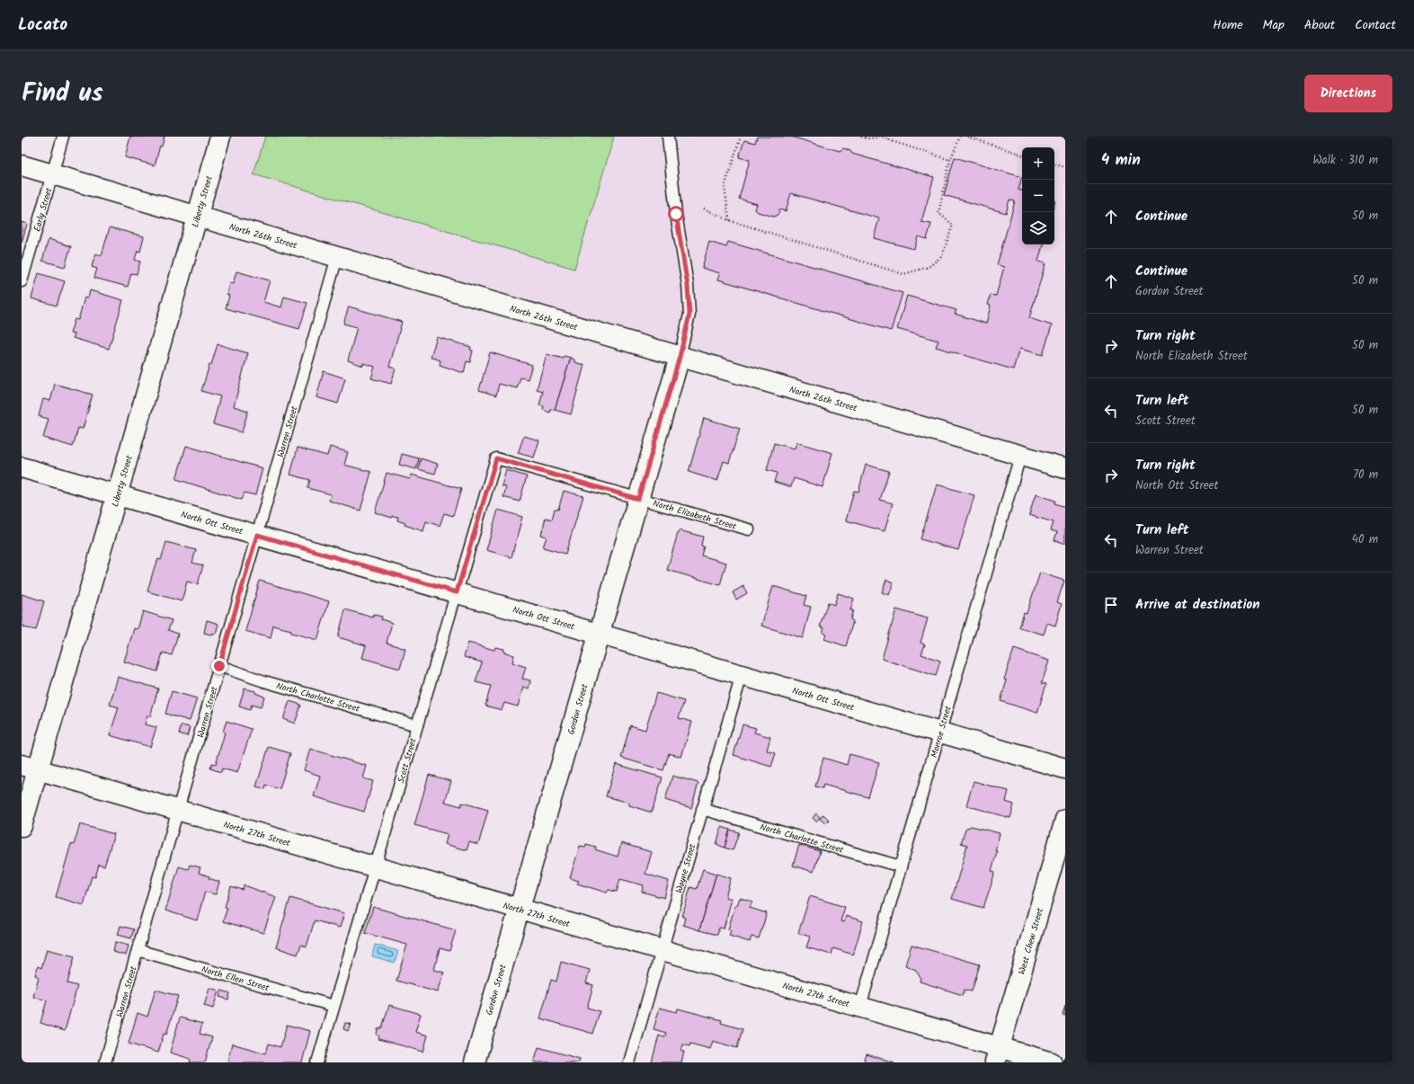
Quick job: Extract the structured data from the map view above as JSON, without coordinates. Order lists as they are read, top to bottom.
{
  "streets": {
    "street": [
      "Liberty Street",
      "North 26th Street",
      "North Ott Street",
      "Gordon Street",
      "North 27th Street",
      "West Chew Street"
    ],
    "lane": [
      "Early Street",
      "Warren Street",
      "North Elizabeth Street",
      "North Charlotte Street",
      "Monroe Street",
      "Scott Street",
      "Wayne Street",
      "North Ellen Street"
    ]
  },
  "crossings": [
    ["Liberty Street", "North 26th Street"],
    ["Liberty Street", "North Ott Street"],
    ["Liberty Street", "North 27th Street"],
    ["Early Street", "North 26th Street"],
    ["North 26th Street", "Warren Street"],
    ["North 26th Street", "Gordon Street"],
    ["North 26th Street", "Monroe Street"],
    ["Warren Street", "North Ott Street"],
    ["Warren Street", "North Charlotte Street"],
    ["Warren Street", "North 27th Street"],
    ["Warren Street", "North Ellen Street"],
    ["North Elizabeth Street", "Gordon Street"],
    ["North Elizabeth Street", "Scott Street"],
    ["North Ott Street", "Gordon Street"],
    ["North Ott Street", "Monroe Street"],
    ["North Ott Street", "Scott Street"],
    ["North Ott Street", "Wayne Street"],
    ["North Charlotte Street", "Monroe Street"],
    ["North Charlotte Street", "Scott Street"],
    ["North Charlotte Street", "Wayne Street"],
    ["Gordon Street", "North 27th Street"],
    ["Monroe Street", "North 27th Street"],
    ["Scott Street", "North 27th Street"],
    ["Scott Street", "North Ellen Street"],
    ["North 27th Street", "Wayne Street"],
    ["North 27th Street", "West Chew Street"]
  ],
  "page": {
    "header": "Locato",
    "nav": [
      "Home",
      "Map",
      "About",
      "Contact"
    ],
    "title": "Find us",
    "buttons": "Directions",
    "heading": ["4 min", "Walk · 310 m"],
    "map_buttons": ["+", "−"],
    "list": [
      ["Continue", "50 m"],
      ["Continue", "Gordon Street", "50 m"],
      ["Turn right", "North Elizabeth Street", "50 m"],
      ["Turn left", "Scott Street", "50 m"],
      ["Turn right", "North Ott Street", "70 m"],
      ["Turn left", "Warren Street", "40 m"],
      "Arrive at destination"
    ]
  }
}
